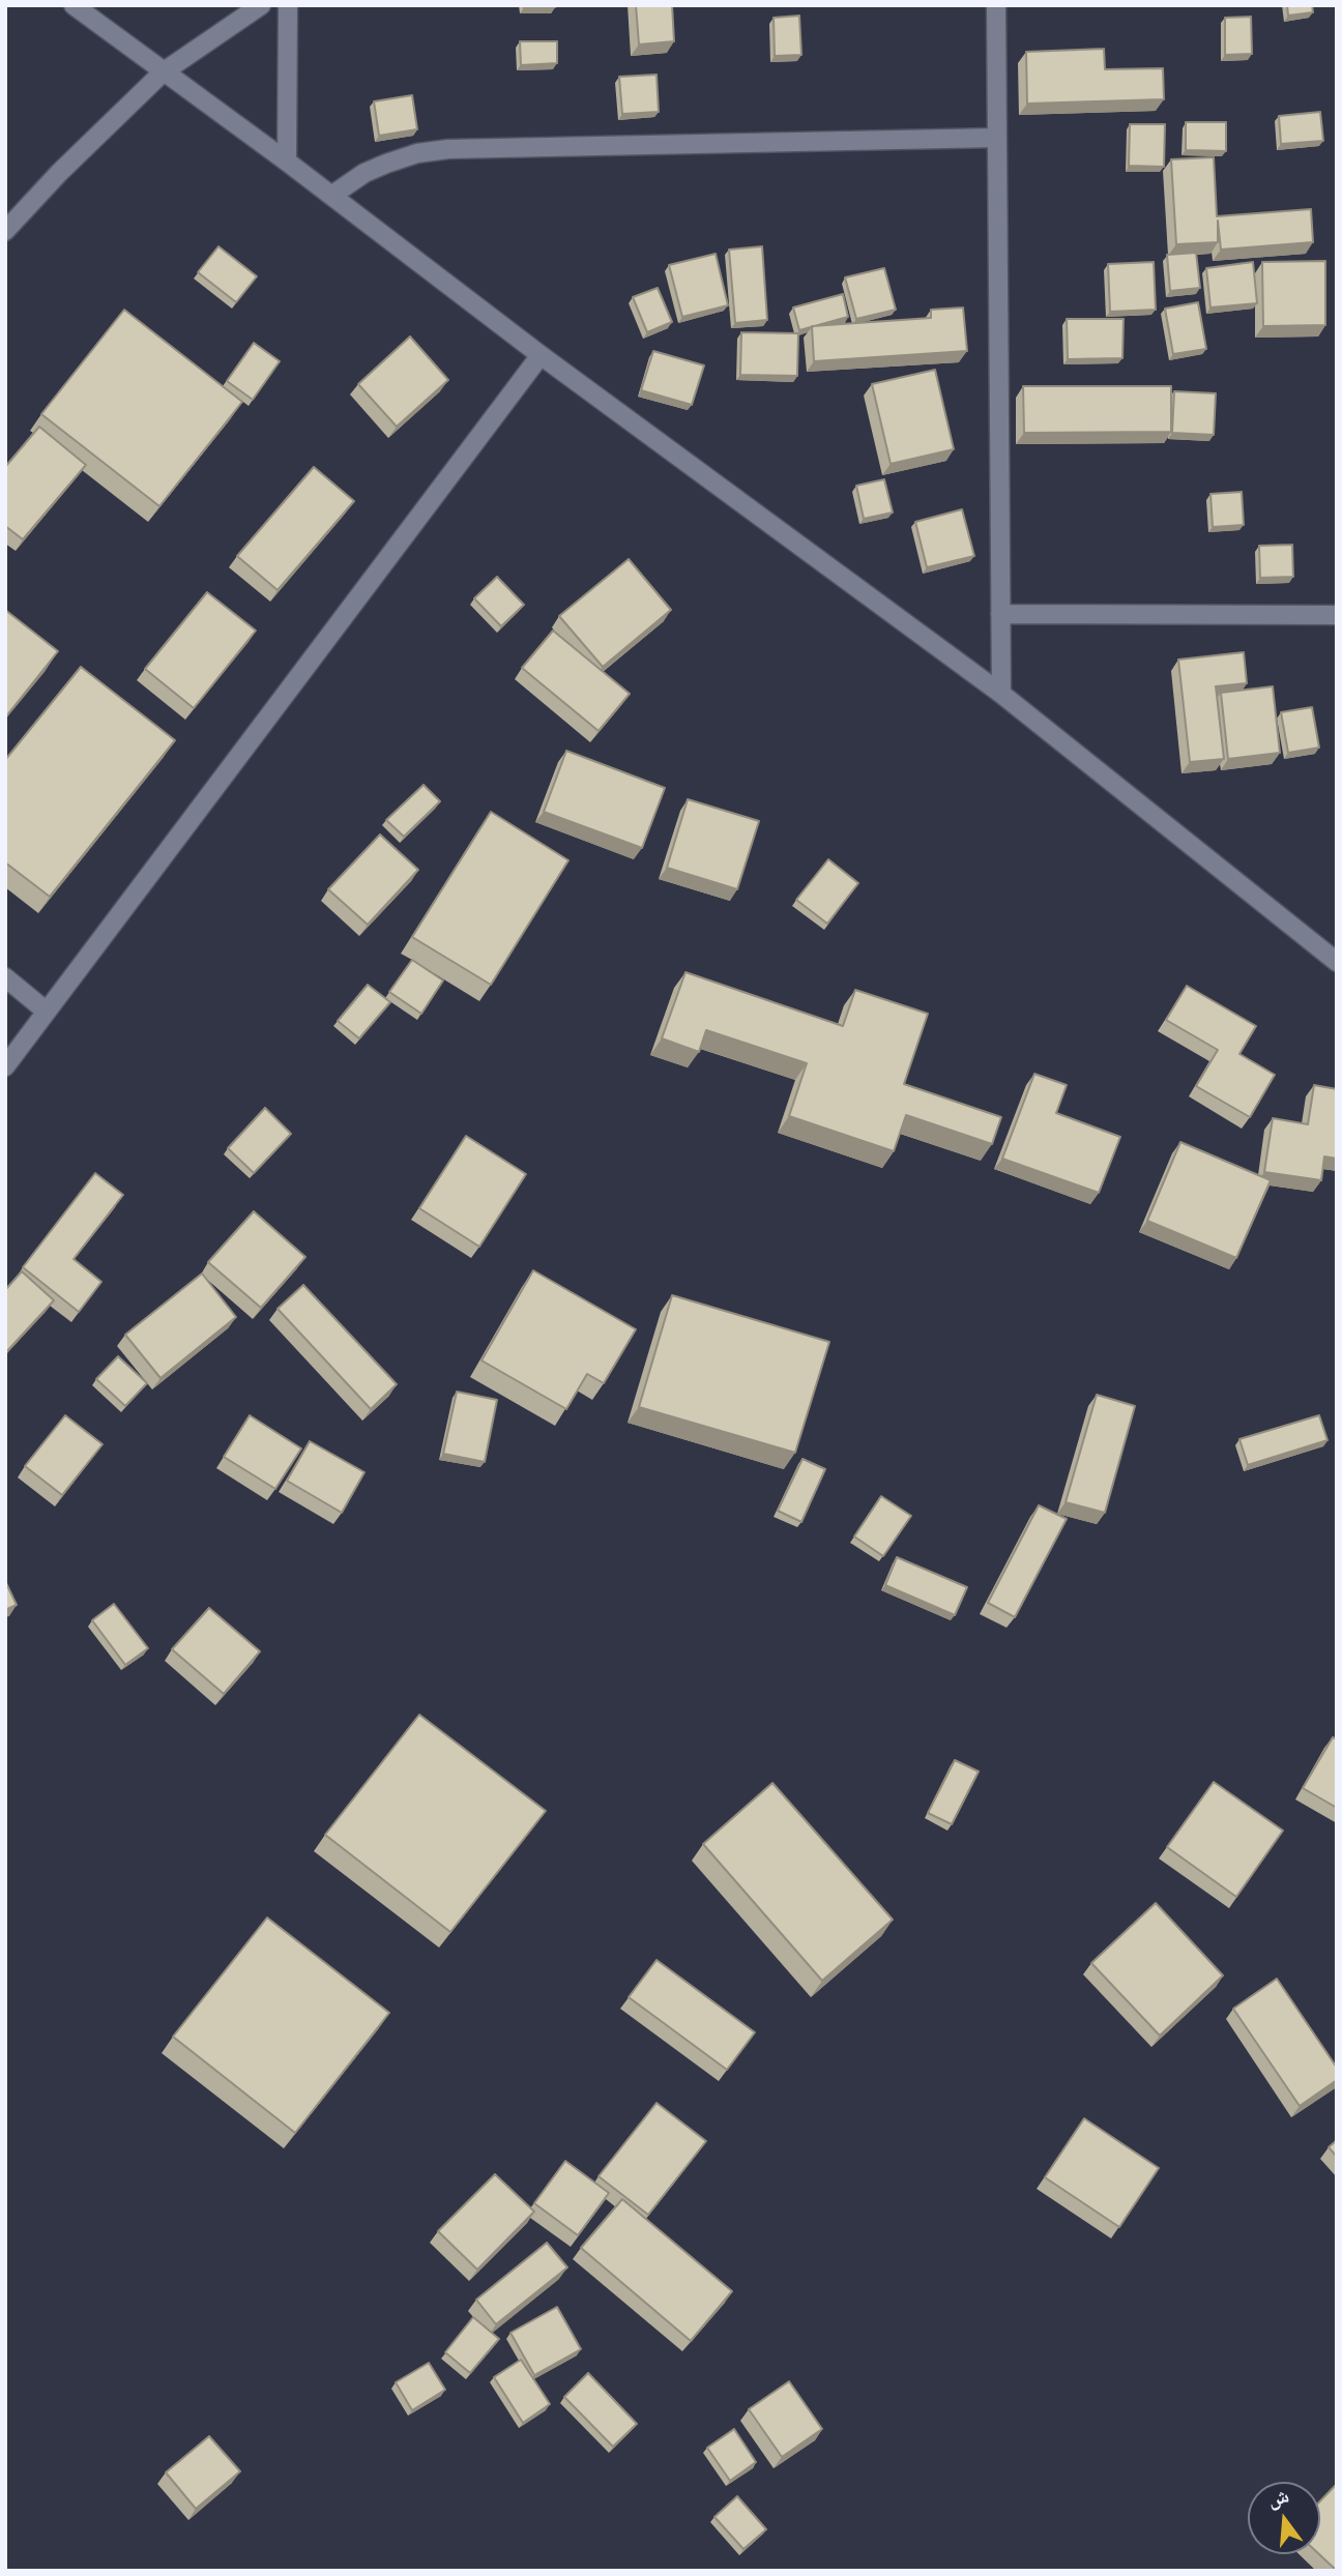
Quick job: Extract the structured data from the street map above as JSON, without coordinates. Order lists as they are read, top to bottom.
{
  "north": "top"
}
